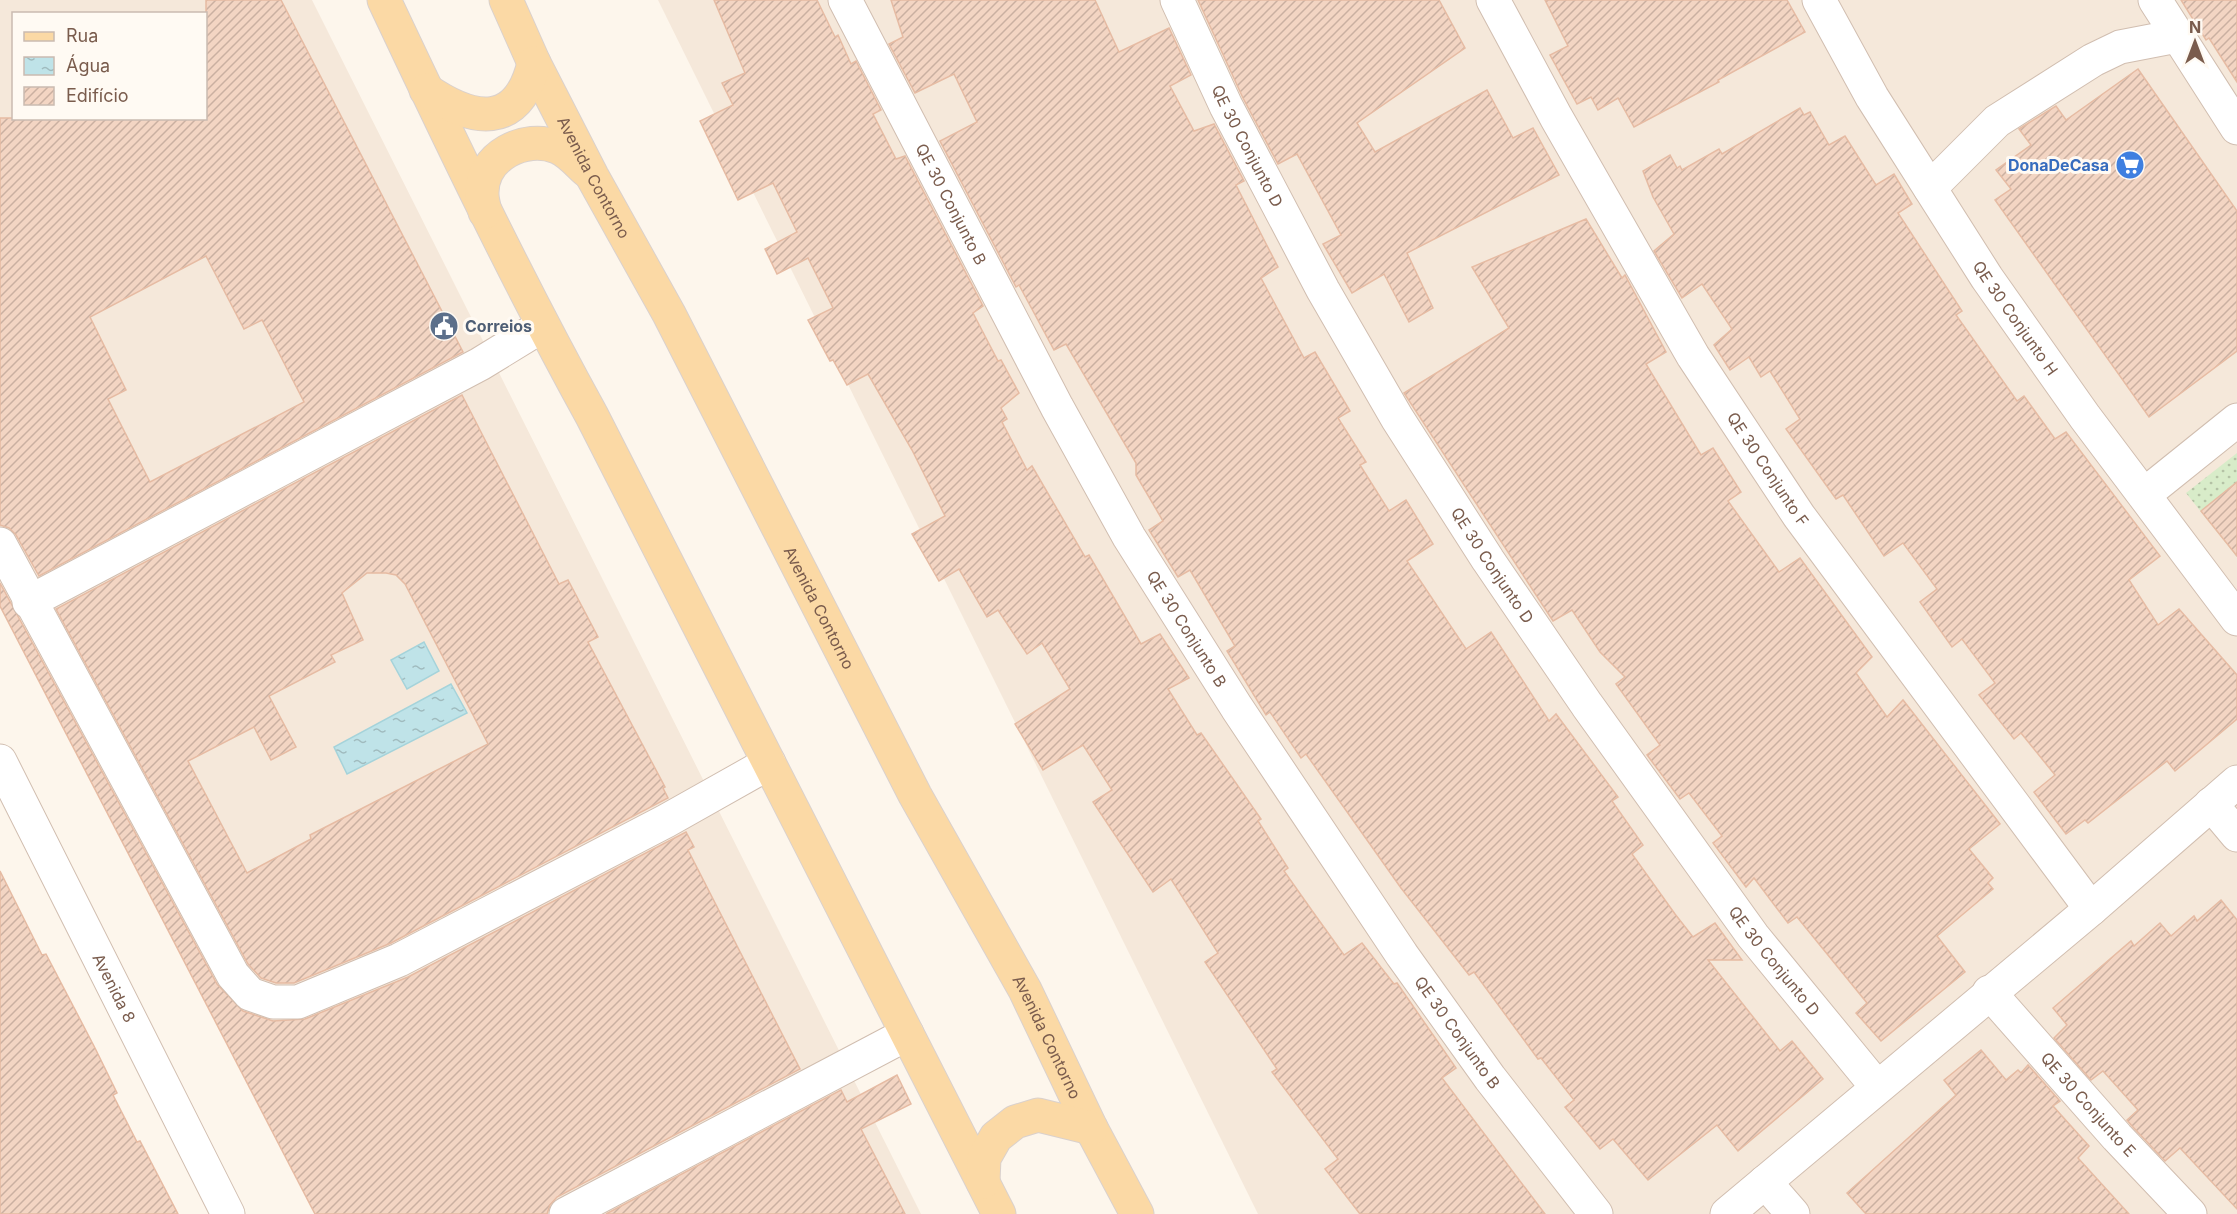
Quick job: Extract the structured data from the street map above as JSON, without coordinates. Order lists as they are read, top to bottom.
{
  "streets": {
    "main road": ["Avenida Contorno"],
    "street": [
      "QE 30 Conjunto D",
      "QE 30 Conjunto B",
      "QE 30 Conjunto H",
      "QE 30 Conjunto F",
      "Avenida 8",
      "QE 30 Conjunto E"
    ]
  },
  "places": {
    "supermarket": ["DonaDeCasa"],
    "public building": ["Correios"]
  },
  "legend": ["Rua", "Água", "Edifício"],
  "north": "top"
}
